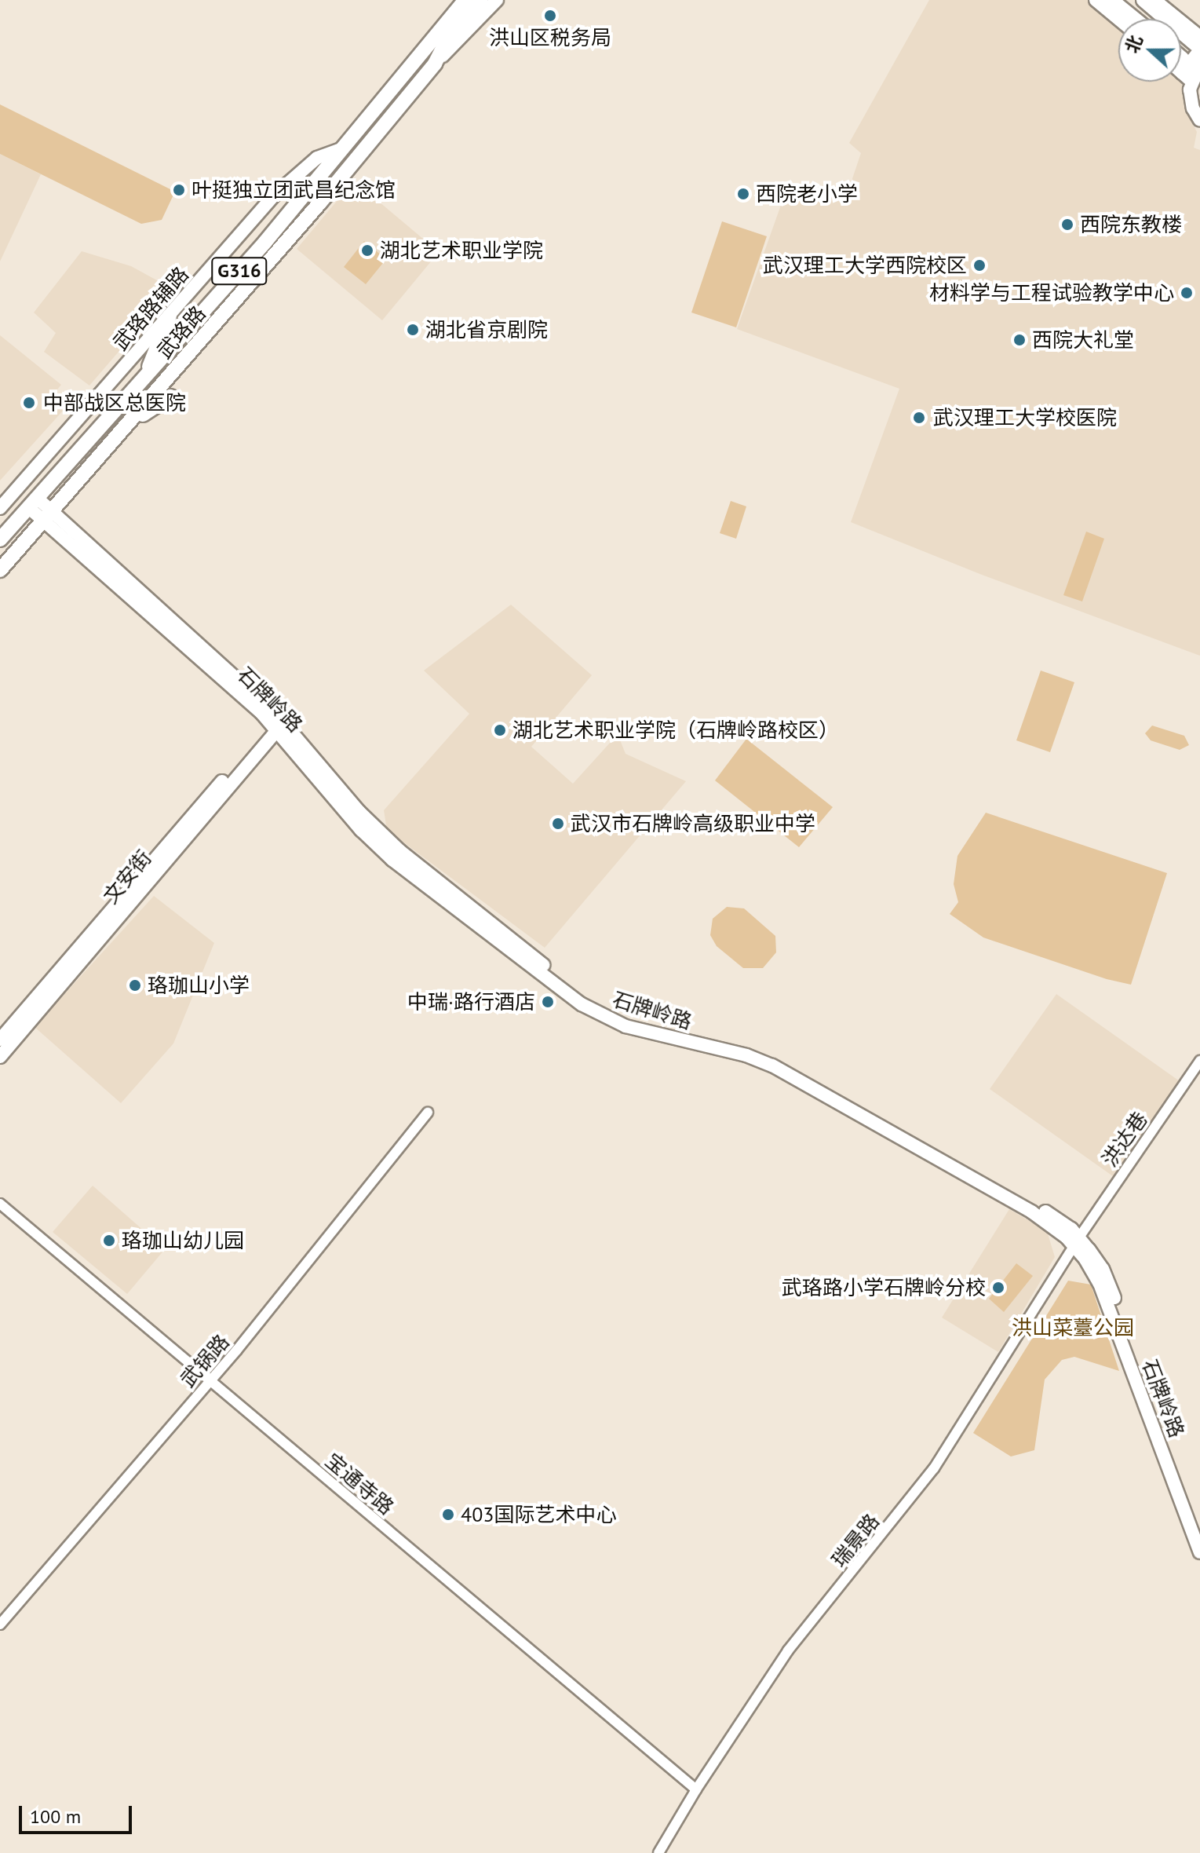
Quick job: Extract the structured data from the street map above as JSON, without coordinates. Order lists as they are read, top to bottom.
{
  "streets": {
    "highway": ["G316", "武珞路"],
    "main road": ["武珞路辅路", "石牌岭路", "文安街"],
    "street": [
      "洪达巷",
      "武锅路",
      "宝通寺路",
      "瑞景路"
    ]
  },
  "crossings": [
    ["武珞路辅路", "武珞路"],
    ["武珞路", "石牌岭路"],
    ["石牌岭路", "文安街"],
    ["石牌岭路", "洪达巷"],
    ["石牌岭路", "瑞景路"],
    ["洪达巷", "瑞景路"],
    ["武锅路", "宝通寺路"],
    ["宝通寺路", "瑞景路"]
  ],
  "parks": ["洪山菜薹公园"],
  "places": [
    "洪山区税务局",
    "叶挺独立团武昌纪念馆",
    "西院老小学",
    "西院东教楼",
    "湖北艺术职业学院",
    "武汉理工大学西院校区",
    "材料学与工程试验教学中心",
    "湖北省京剧院",
    "西院大礼堂",
    "中部战区总医院",
    "武汉理工大学校医院",
    "湖北艺术职业学院（石牌岭路校区）",
    "武汉市石牌岭高级职业中学",
    "珞珈山小学",
    "中瑞·路行酒店",
    "珞珈山幼儿园",
    "武珞路小学石牌岭分校",
    "403国际艺术中心"
  ],
  "scale_bar": "100 m",
  "north": "left"
}
